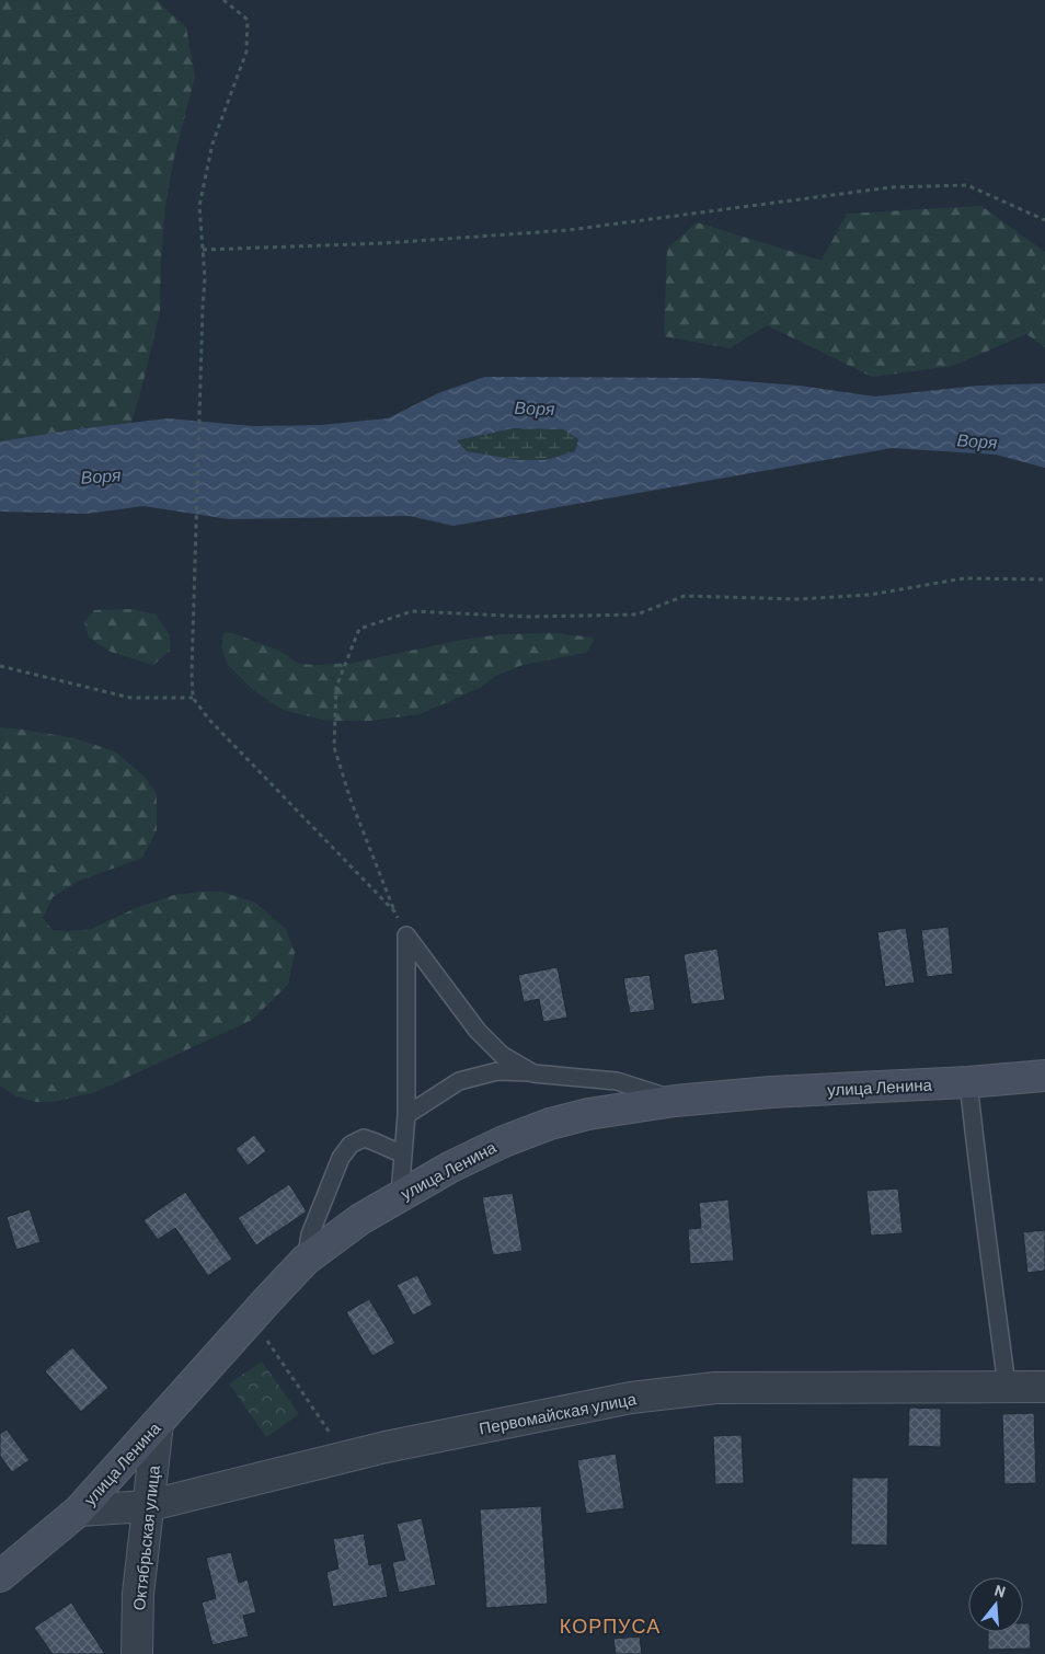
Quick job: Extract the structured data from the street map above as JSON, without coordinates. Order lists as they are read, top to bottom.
{
  "streets": {
    "street": ["улица Ленина", "Первомайская улица", "Октябрьская улица"]
  },
  "crossings": [
    ["улица Ленина", "Первомайская улица"],
    ["улица Ленина", "Октябрьская улица"],
    ["Первомайская улица", "Октябрьская улица"]
  ],
  "districts": ["КОРПУСА"],
  "water": ["Воря"],
  "north": "top"
}
